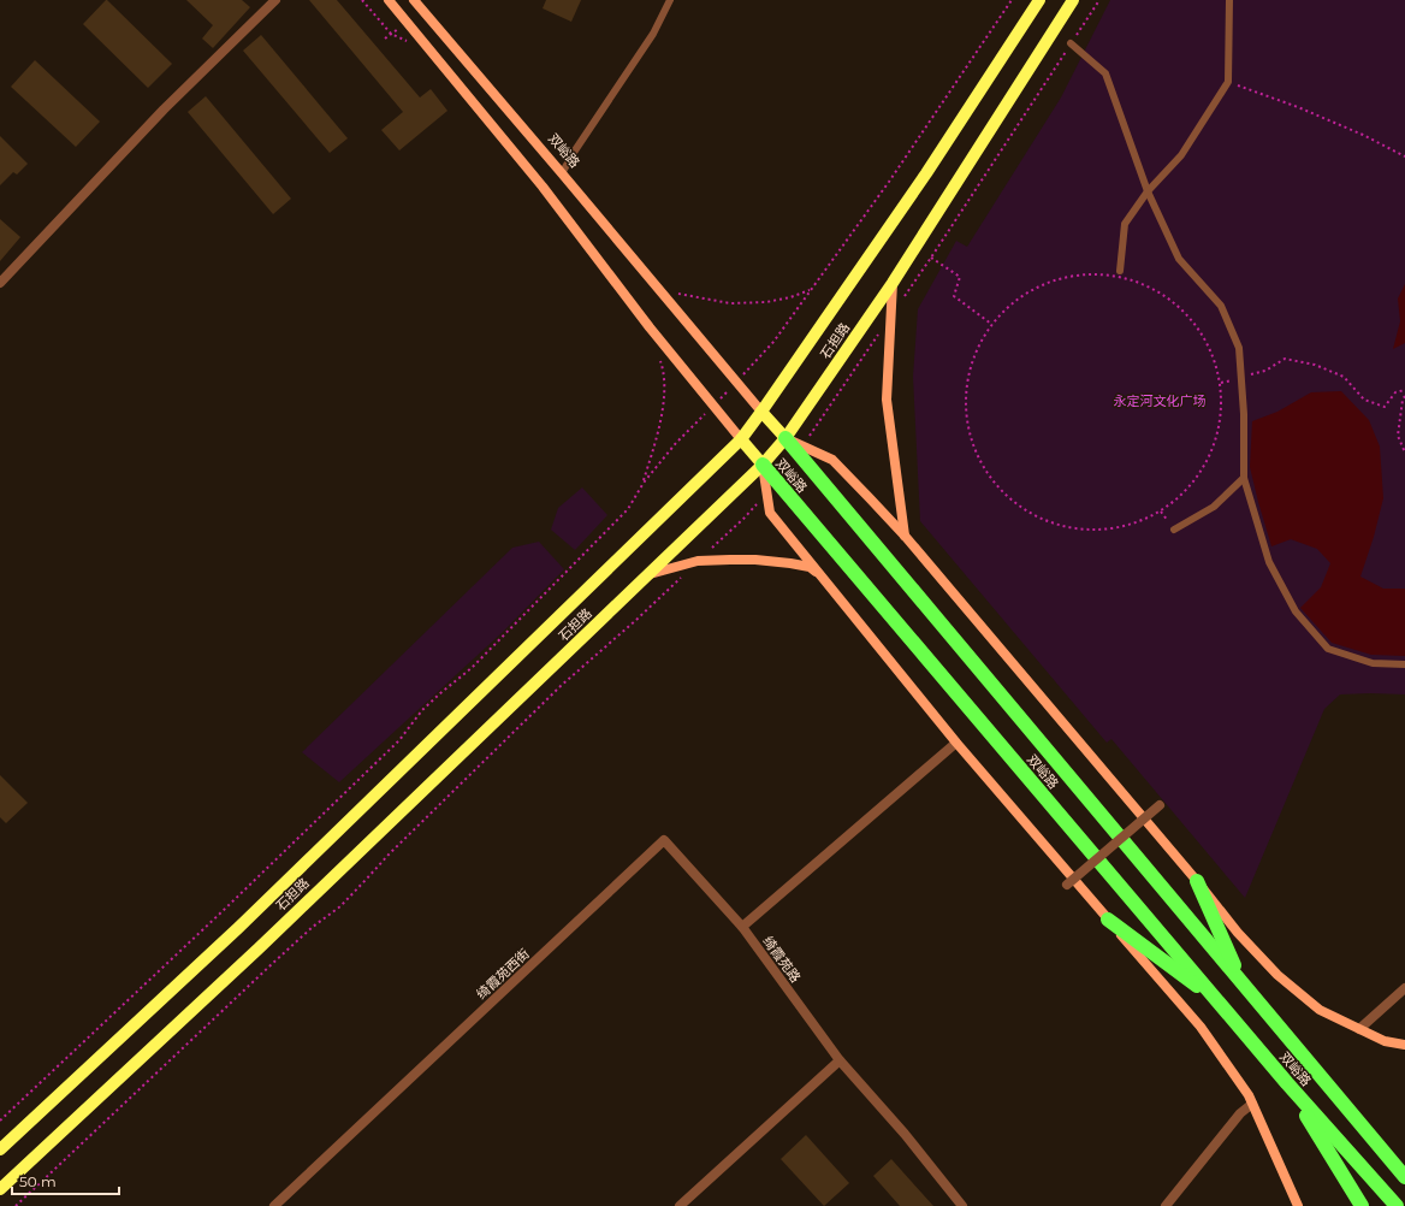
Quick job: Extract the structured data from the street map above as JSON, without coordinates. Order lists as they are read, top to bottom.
{
  "streets": {
    "highway": ["双峪路"],
    "main road": ["石担路"],
    "street": ["绮霞苑路", "绮霞苑西街"]
  },
  "crossings": [
    ["双峪路", "石担路"],
    ["绮霞苑路", "绮霞苑西街"]
  ],
  "parks": ["永定河文化广场"],
  "scale_bar": "50 m"
}
